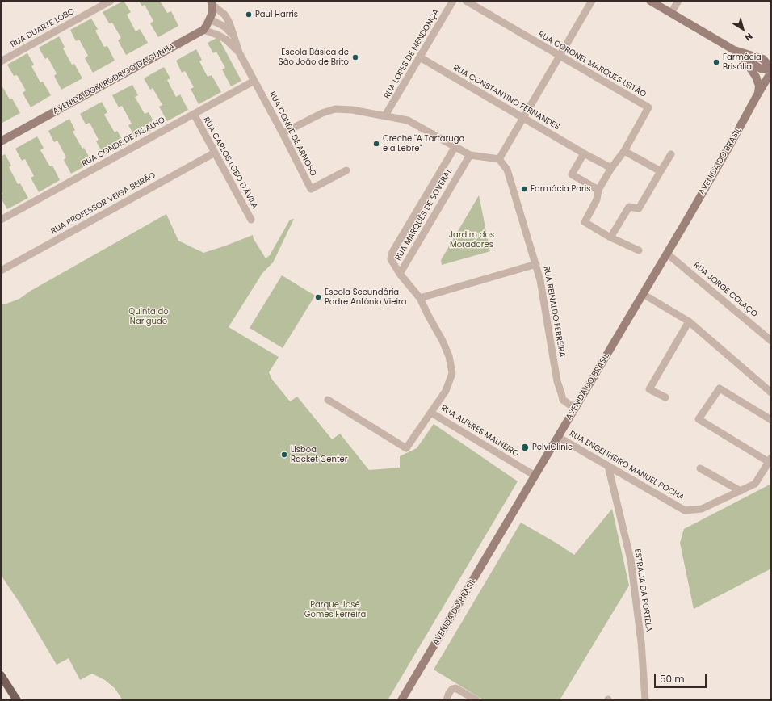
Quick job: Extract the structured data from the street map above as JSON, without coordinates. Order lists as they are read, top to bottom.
{
  "streets": {
    "main road": ["AVENIDA DOM RODRIGO DA CUNHA", "AVENIDA DO BRASIL"],
    "street": [
      "RUA DUARTE LOBO",
      "RUA LOPES DE MENDONÇA",
      "RUA CORONEL MARQUES LEITÃO",
      "RUA CONSTANTINO FERNANDES",
      "RUA CONDE DE ARNOSO",
      "RUA CONDE DE FICALHO",
      "RUA CARLOS LOBO D'ÁVILA",
      "RUA PROFESSOR VEIGA BEIRÃO",
      "RUA MARQUÊS DE SOVERAL",
      "RUA JORGE COLAÇO",
      "RUA REINALDO FERREIRA",
      "RUA ALFERES MALHEIRO",
      "RUA ENGENHEIRO MANUEL ROCHA",
      "ESTRADA DA PORTELA"
    ]
  },
  "crossings": [
    ["RUA LOPES DE MENDONÇA", "RUA CONSTANTINO FERNANDES"],
    ["RUA CORONEL MARQUES LEITÃO", "RUA CONSTANTINO FERNANDES"],
    ["AVENIDA DOM RODRIGO DA CUNHA", "RUA CONDE DE ARNOSO"],
    ["RUA CONDE DE ARNOSO", "RUA CONDE DE FICALHO"],
    ["RUA CONDE DE FICALHO", "RUA CARLOS LOBO D'ÁVILA"],
    ["AVENIDA DO BRASIL", "RUA JORGE COLAÇO"],
    ["AVENIDA DO BRASIL", "RUA REINALDO FERREIRA"],
    ["AVENIDA DO BRASIL", "RUA ALFERES MALHEIRO"],
    ["AVENIDA DO BRASIL", "RUA ENGENHEIRO MANUEL ROCHA"],
    ["RUA CARLOS LOBO D'ÁVILA", "RUA PROFESSOR VEIGA BEIRÃO"],
    ["RUA ENGENHEIRO MANUEL ROCHA", "ESTRADA DA PORTELA"]
  ],
  "parks": ["Jardim dos Moradores", "Quinta do Narigudo", "Parque José Gomes Ferreira"],
  "places": [
    "Paul Harris",
    "Escola Básica de São João de Brito",
    "Farmácia Brisália",
    "Creche \"A Tartaruga e a Lebre\"",
    "Farmácia Paris",
    "Escola Secundária Padre António Vieira",
    "PelviClinic",
    "Lisboa Racket Center"
  ],
  "scale_bar": "50 m",
  "north": "bottom right"
}
